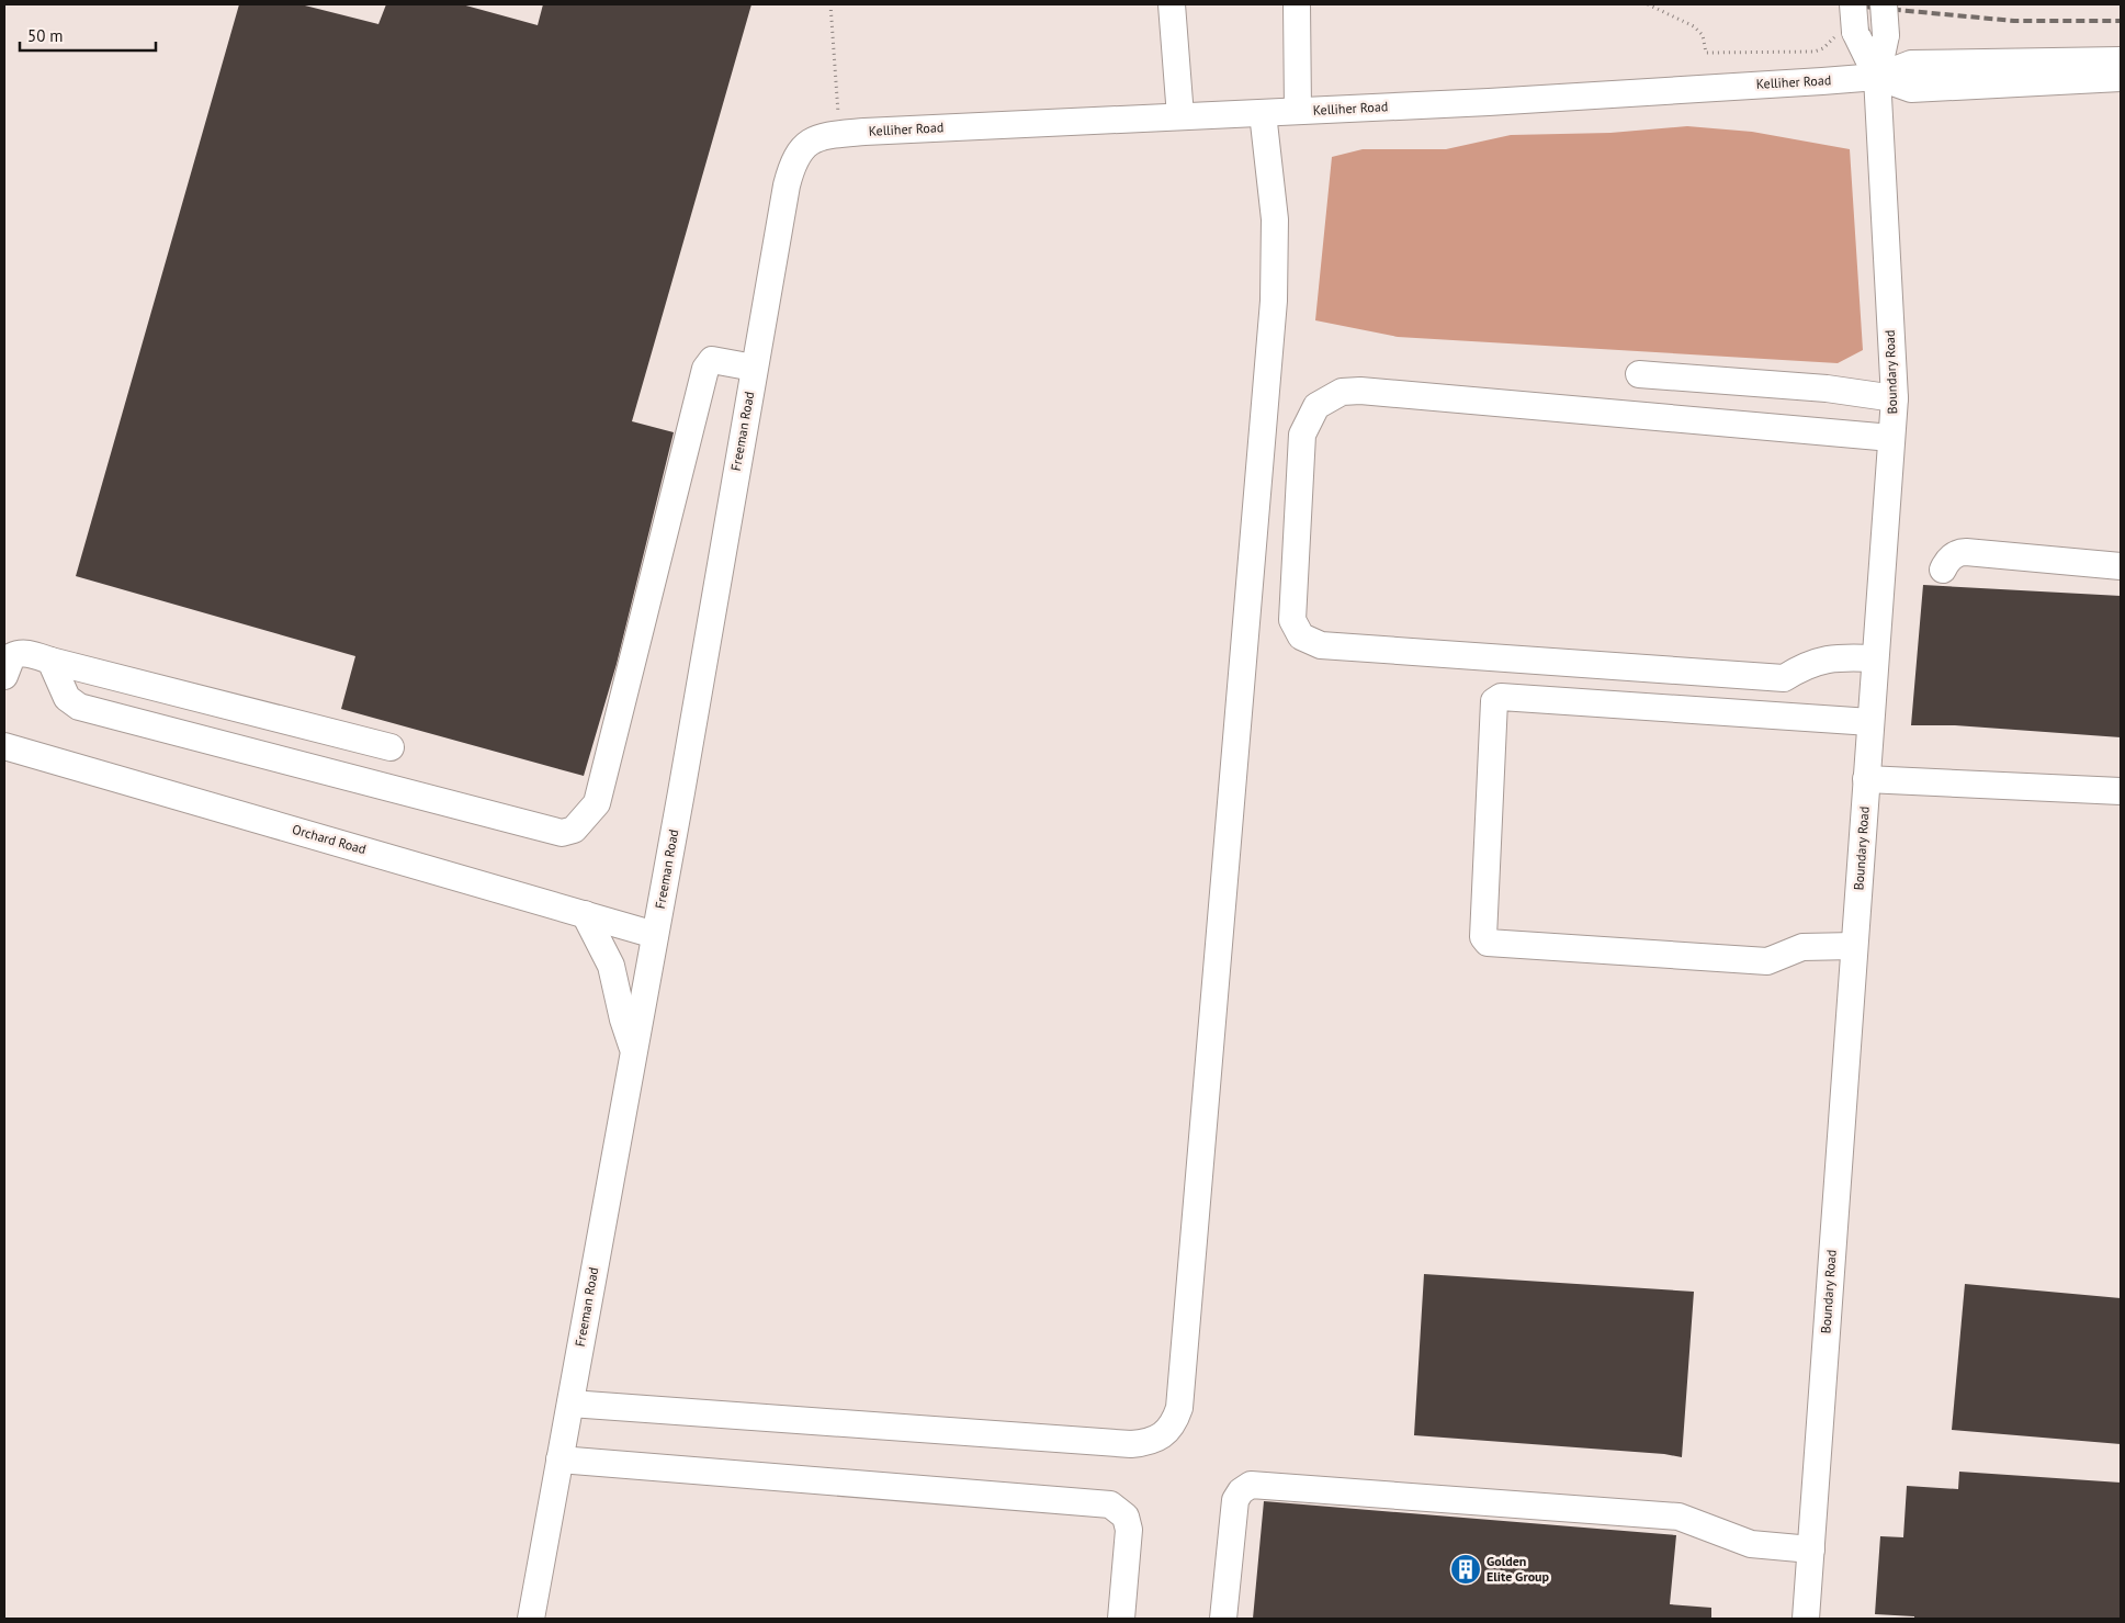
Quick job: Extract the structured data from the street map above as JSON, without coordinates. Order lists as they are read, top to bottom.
{
  "streets": {
    "street": [
      "Kelliher Road",
      "Boundary Road",
      "Freeman Road",
      "Orchard Road"
    ]
  },
  "crossings": [
    ["Kelliher Road", "Boundary Road"],
    ["Kelliher Road", "Freeman Road"],
    ["Freeman Road", "Orchard Road"]
  ],
  "places": {
    "building": ["Golden Elite Group"]
  },
  "scale_bar": "50 m"
}
